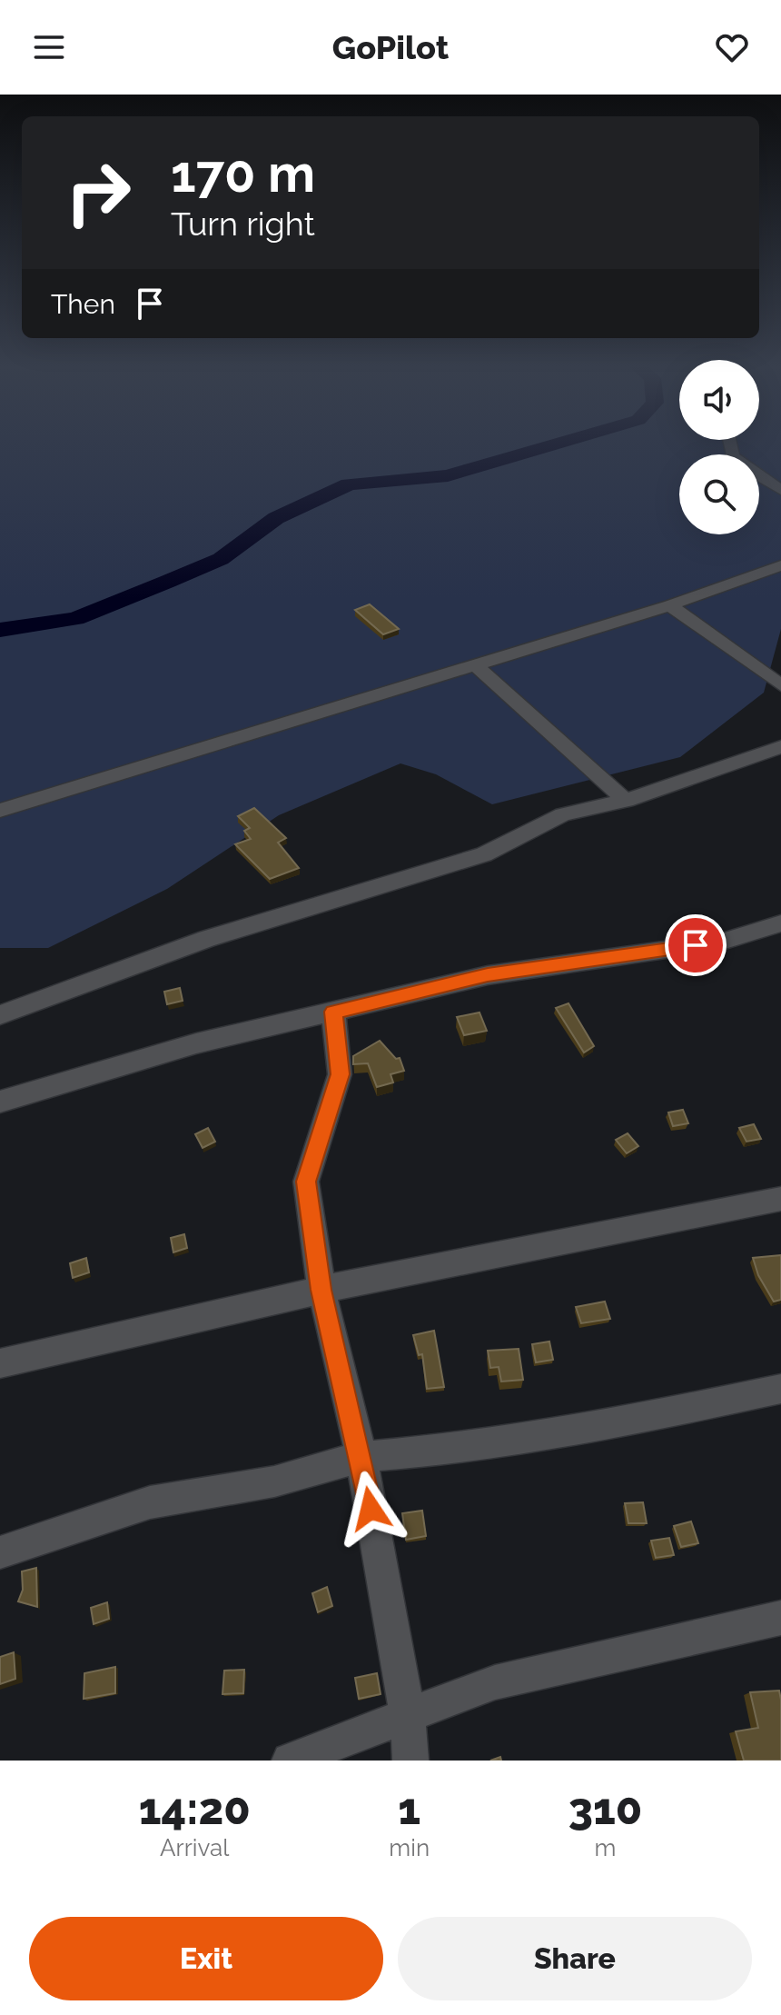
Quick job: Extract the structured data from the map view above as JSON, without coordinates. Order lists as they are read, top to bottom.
{
  "page": {
    "header": "GoPilot",
    "turn": ["170 m", "Turn right"],
    "then": "Then",
    "eta": [
      "14:20",
      "Arrival",
      "1",
      "min",
      "310",
      "m"
    ],
    "buttons": ["Exit", "Share"]
  }
}
